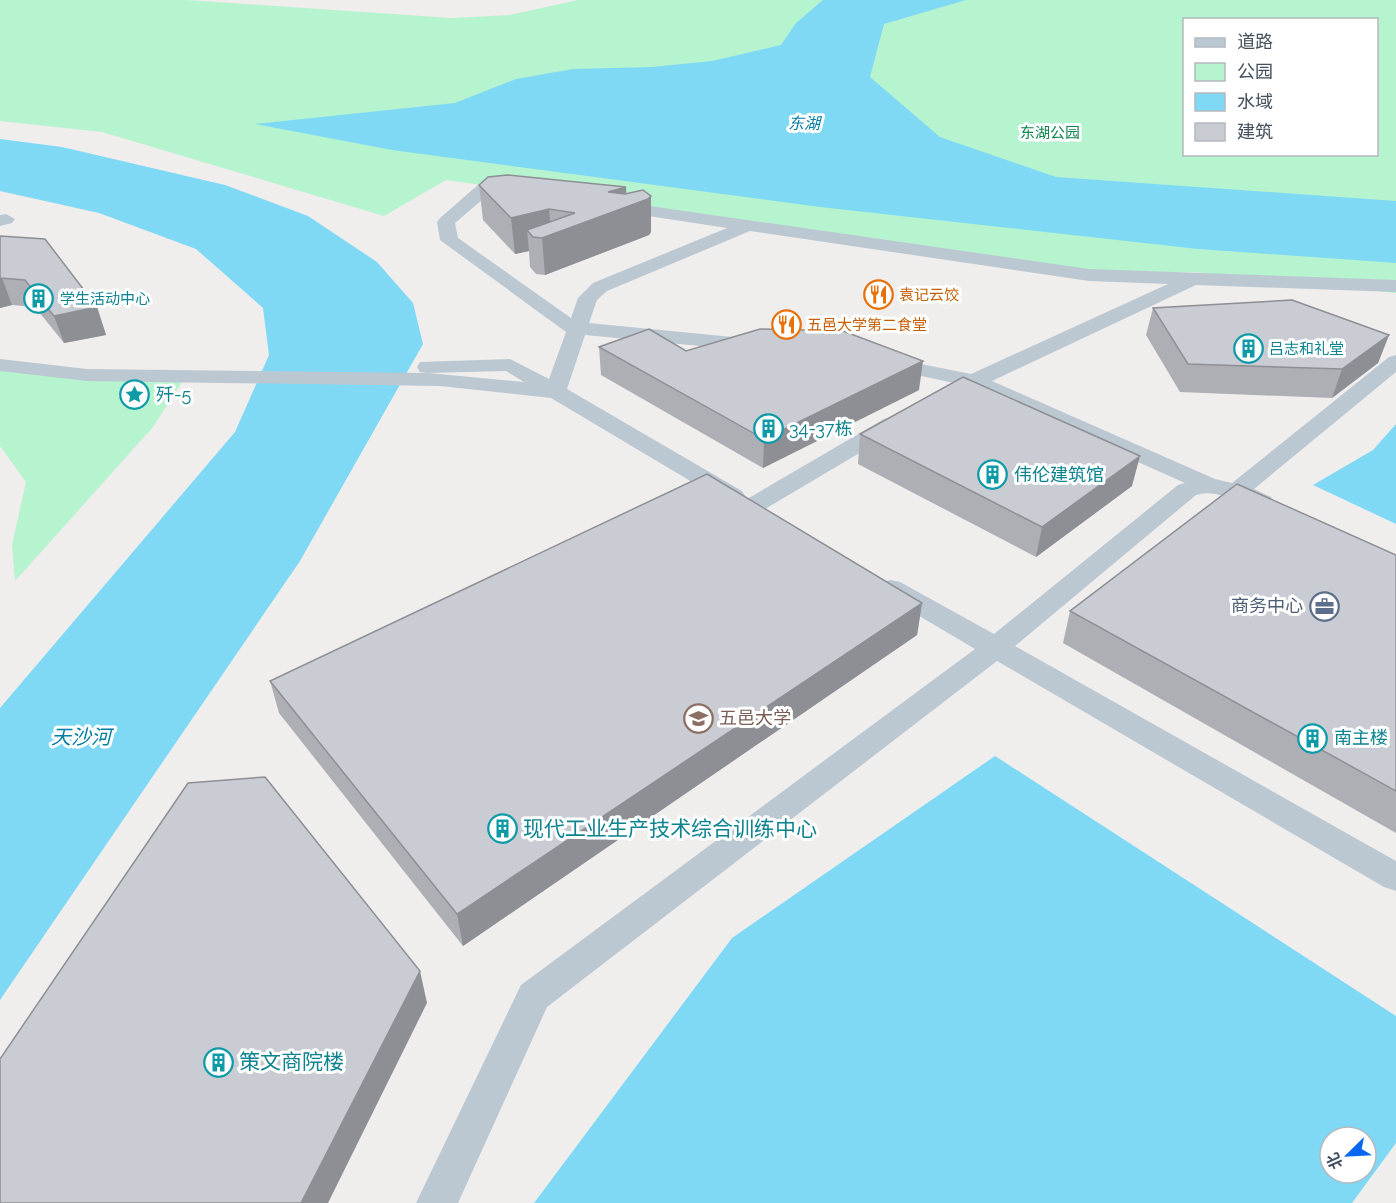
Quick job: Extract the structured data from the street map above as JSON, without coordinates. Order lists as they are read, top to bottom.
{
  "water": ["东湖", "天沙河"],
  "parks": ["东湖公园"],
  "places": {
    "restaurant": ["袁记云饺", "五邑大学第二食堂"],
    "building": [
      "学生活动中心",
      "吕志和礼堂",
      "34-37栋",
      "伟伦建筑馆",
      "南主楼",
      "现代工业生产技术综合训练中心",
      "策文商院楼"
    ],
    "place": ["歼-5"],
    "office": ["商务中心"],
    "school or university": ["五邑大学"]
  },
  "legend": [
    "道路",
    "公园",
    "水域",
    "建筑"
  ],
  "north": "bottom left"
}
